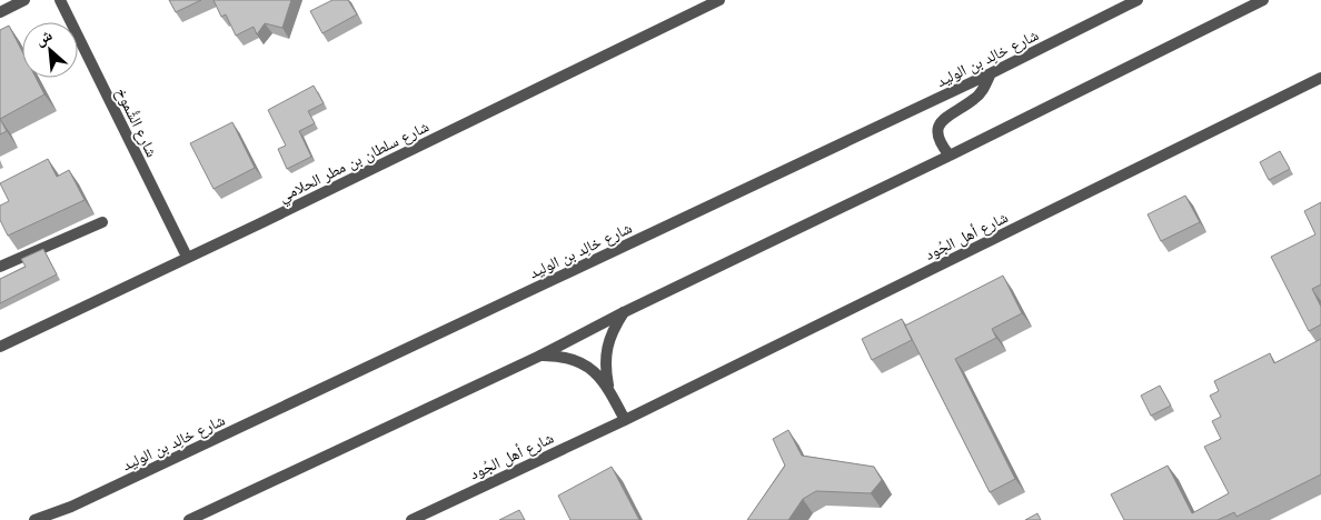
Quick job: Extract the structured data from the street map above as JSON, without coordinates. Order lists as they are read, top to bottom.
{
  "streets": {
    "street": [
      "شارع خالِد بن الوليد",
      "شارع الشُّموخ",
      "شارع سلطان بن مطر الحلامي",
      "شارع أهل الجُود"
    ]
  },
  "crossings": [
    ["شارع الشُّموخ", "شارع سلطان بن مطر الحلامي"]
  ],
  "north": "top left"
}
